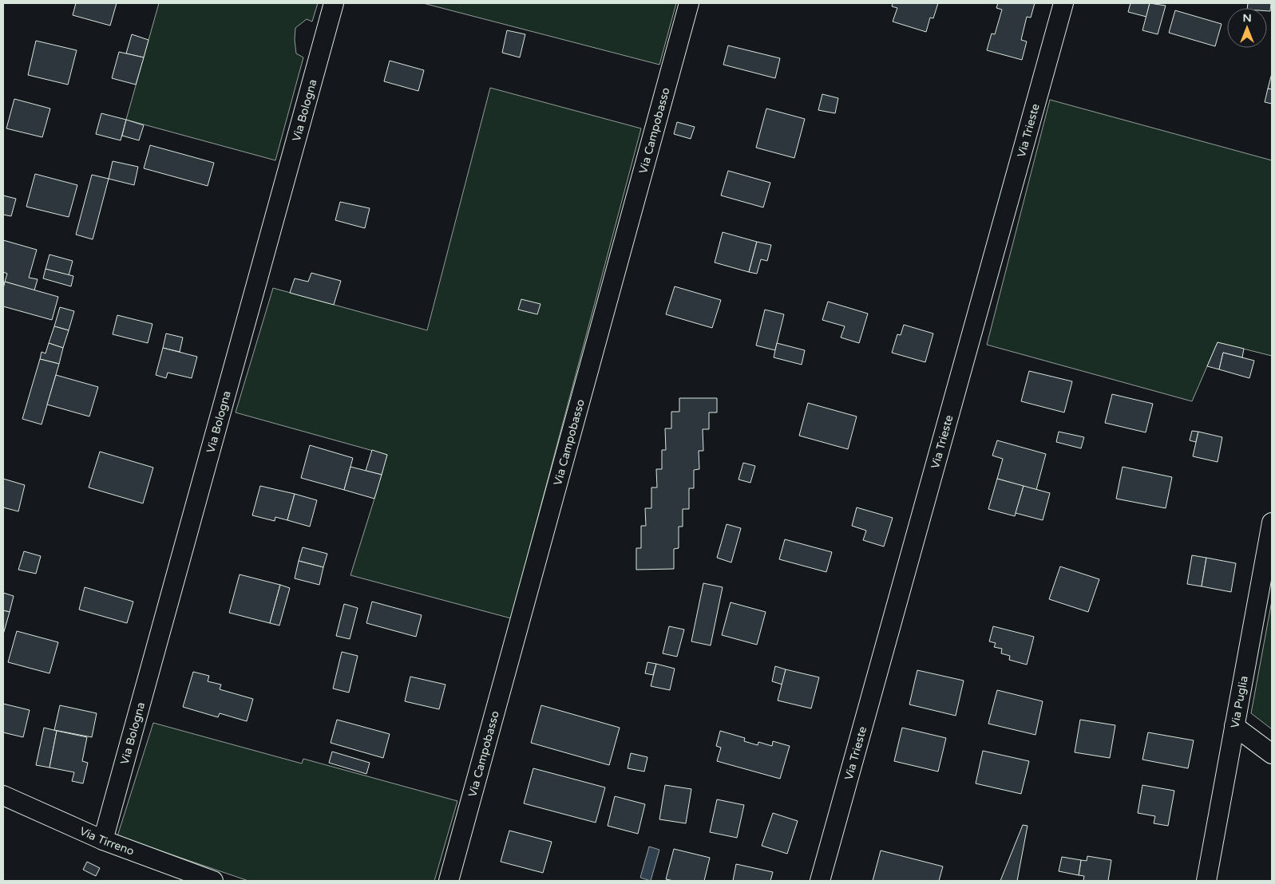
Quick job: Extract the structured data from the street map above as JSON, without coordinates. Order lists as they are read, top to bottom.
{
  "streets": {
    "street": [
      "Via Bologna",
      "Via Campobasso",
      "Via Trieste",
      "Via Puglia",
      "Via Tirreno"
    ]
  },
  "crossings": [
    ["Via Bologna", "Via Tirreno"]
  ],
  "north": "top"
}
